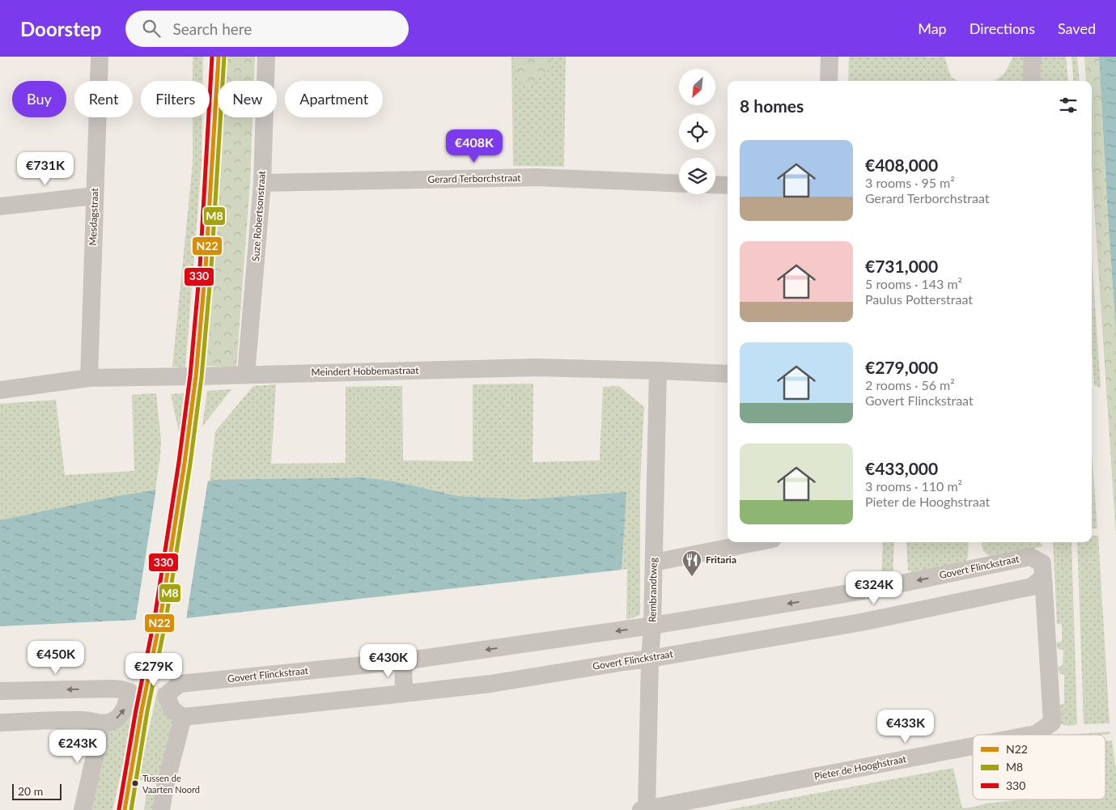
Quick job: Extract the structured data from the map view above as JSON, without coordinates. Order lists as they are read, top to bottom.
{
  "streets": {
    "street": [
      "Gerard Terborchstraat",
      "Suze Robertsonstraat",
      "Mesdagstraat",
      "Meindert Hobbemastraat",
      "Govert Flinckstraat",
      "Rembrandtweg",
      "Pieter de Hooghstraat"
    ]
  },
  "crossings": [
    ["Gerard Terborchstraat", "Suze Robertsonstraat"],
    ["Suze Robertsonstraat", "Meindert Hobbemastraat"],
    ["Mesdagstraat", "Meindert Hobbemastraat"],
    ["Meindert Hobbemastraat", "Rembrandtweg"],
    ["Govert Flinckstraat", "Rembrandtweg"],
    ["Govert Flinckstraat", "Pieter de Hooghstraat"],
    ["Rembrandtweg", "Pieter de Hooghstraat"]
  ],
  "places": {
    "restaurant": ["Fritaria"],
    "other": ["Tussen de Vaarten Noord"]
  },
  "lines": ["transit line N22", "transit line M8", "transit line 330"],
  "legend": ["N22", "M8", "330"],
  "scale_bar": "20 m",
  "north": "bottom left",
  "page": {
    "header": "Doorstep",
    "search": "Search here",
    "nav": ["Map", "Directions", "Saved"],
    "chip": [
      "Buy",
      "Rent",
      "Filters",
      "New",
      "Apartment"
    ],
    "heading": "8 homes",
    "price": [
      "€408K",
      "€731K",
      "€324K",
      "€450K",
      "€430K",
      "€279K",
      "€433K",
      "€243K"
    ],
    "list": [
      {
        "name": "€408,000",
        "note": "3 rooms · 95 m² · Gerard Terborchstraat"
      },
      {
        "name": "€731,000",
        "note": "5 rooms · 143 m² · Paulus Potterstraat"
      },
      {
        "name": "€279,000",
        "note": "2 rooms · 56 m² · Govert Flinckstraat"
      },
      {
        "name": "€433,000",
        "note": "3 rooms · 110 m² · Pieter de Hooghstraat"
      }
    ],
    "scale": "20 m"
  }
}
